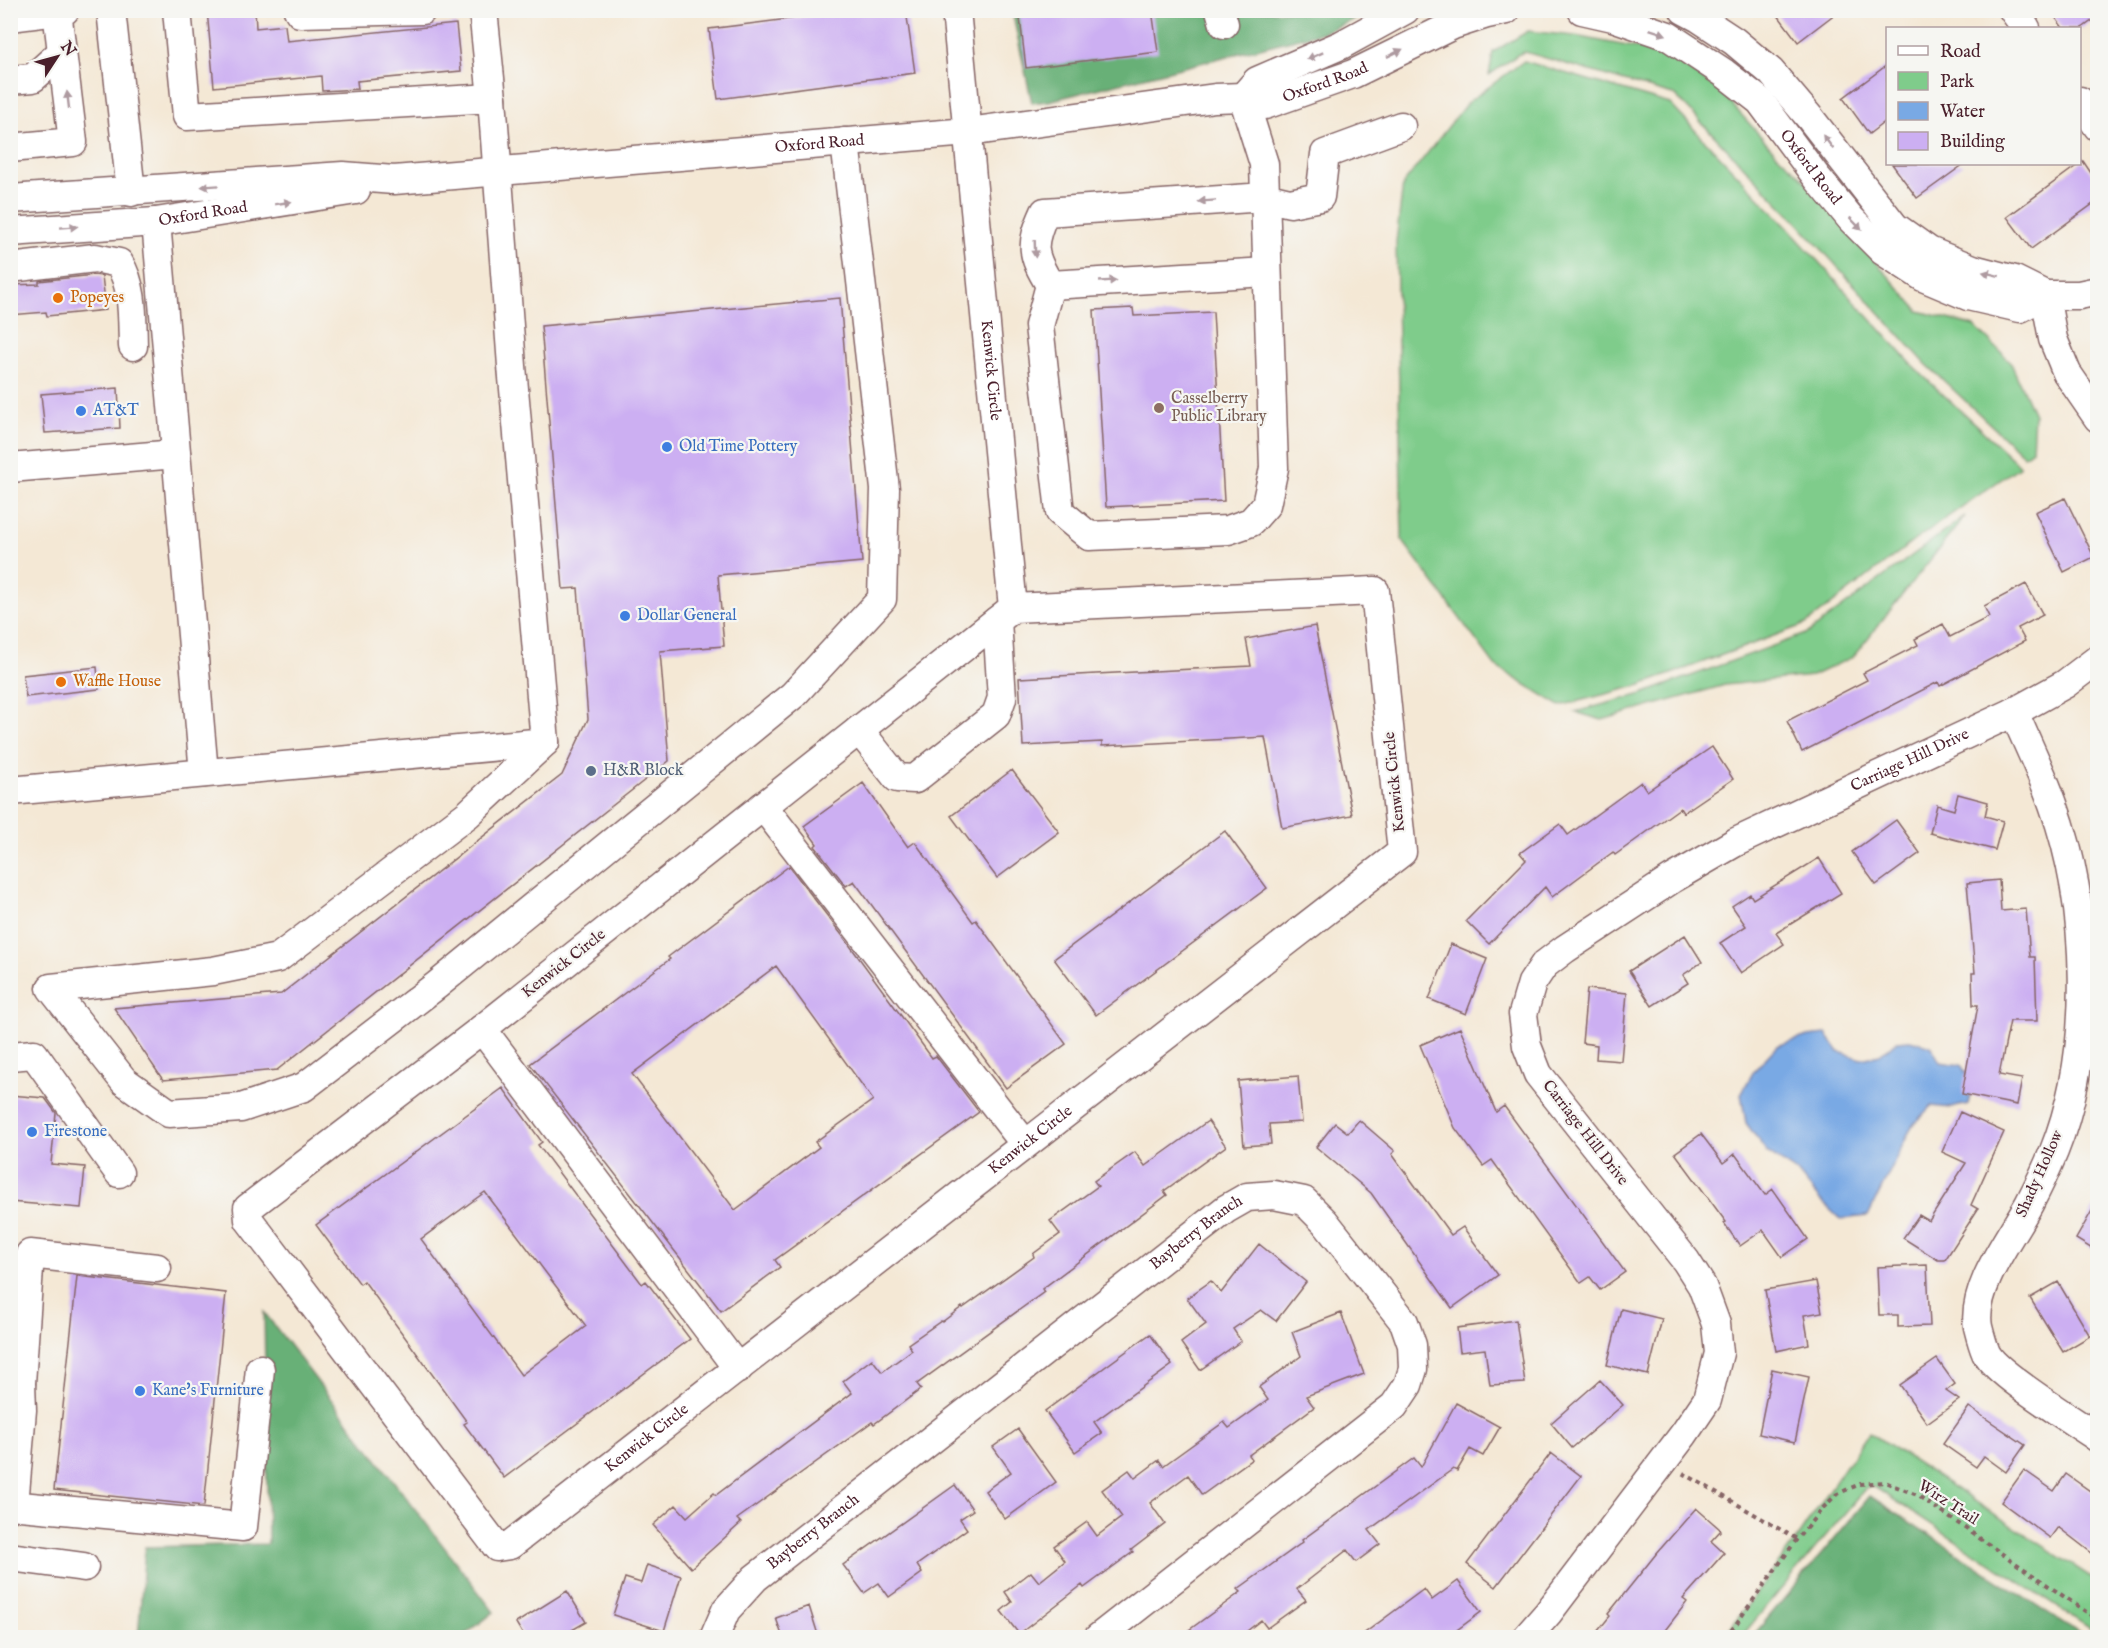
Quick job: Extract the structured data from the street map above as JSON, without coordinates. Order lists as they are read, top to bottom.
{
  "streets": {
    "street": [
      "Oxford Road",
      "Kenwick Circle",
      "Carriage Hill Drive",
      "Shady Hollow",
      "Bayberry Branch"
    ],
    "path": ["Wirz Trail"]
  },
  "crossings": [
    ["Oxford Road", "Kenwick Circle"],
    ["Carriage Hill Drive", "Shady Hollow"]
  ],
  "places": [
    "Popeyes",
    "Casselberry Public Library",
    "AT&T",
    "Old Time Pottery",
    "Dollar General",
    "Waffle House",
    "H&R Block",
    "Firestone",
    "Kane's Furniture"
  ],
  "legend": [
    "Road",
    "Park",
    "Water",
    "Building"
  ],
  "north": "top right"
}
